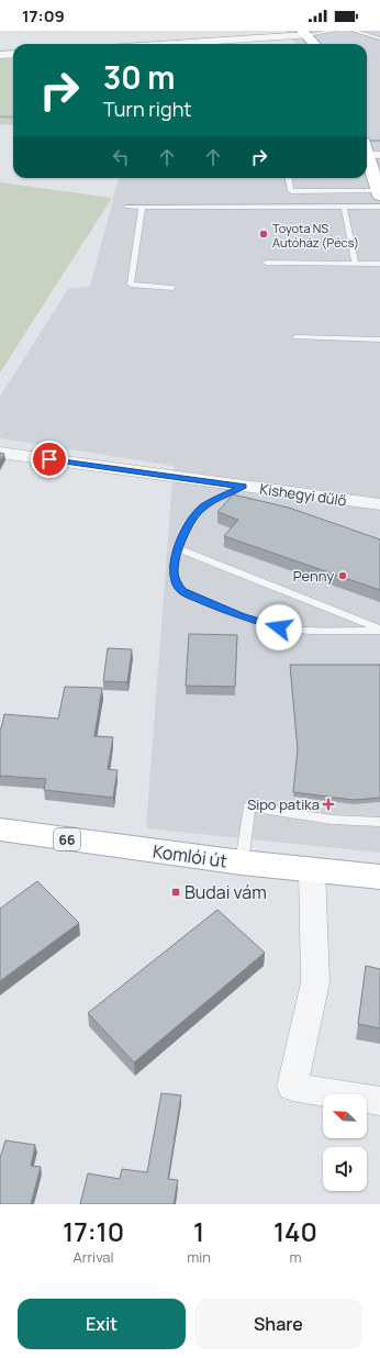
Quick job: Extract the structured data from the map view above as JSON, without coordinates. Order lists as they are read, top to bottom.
{
  "streets": {
    "main road": ["66", "Komlói út"],
    "street": ["Kishegyi dűlő"]
  },
  "places": {
    "other": ["Toyota NS Autóház (Pécs)", "Penny"],
    "health": ["Sipo patika"],
    "transit": ["Budai vám"]
  },
  "north": "top left",
  "page": {
    "status": "17:09",
    "turn": ["30 m", "Turn right"],
    "eta": [
      "17:10",
      "Arrival",
      "1",
      "min",
      "140",
      "m"
    ],
    "buttons": ["Exit", "Share"]
  }
}
